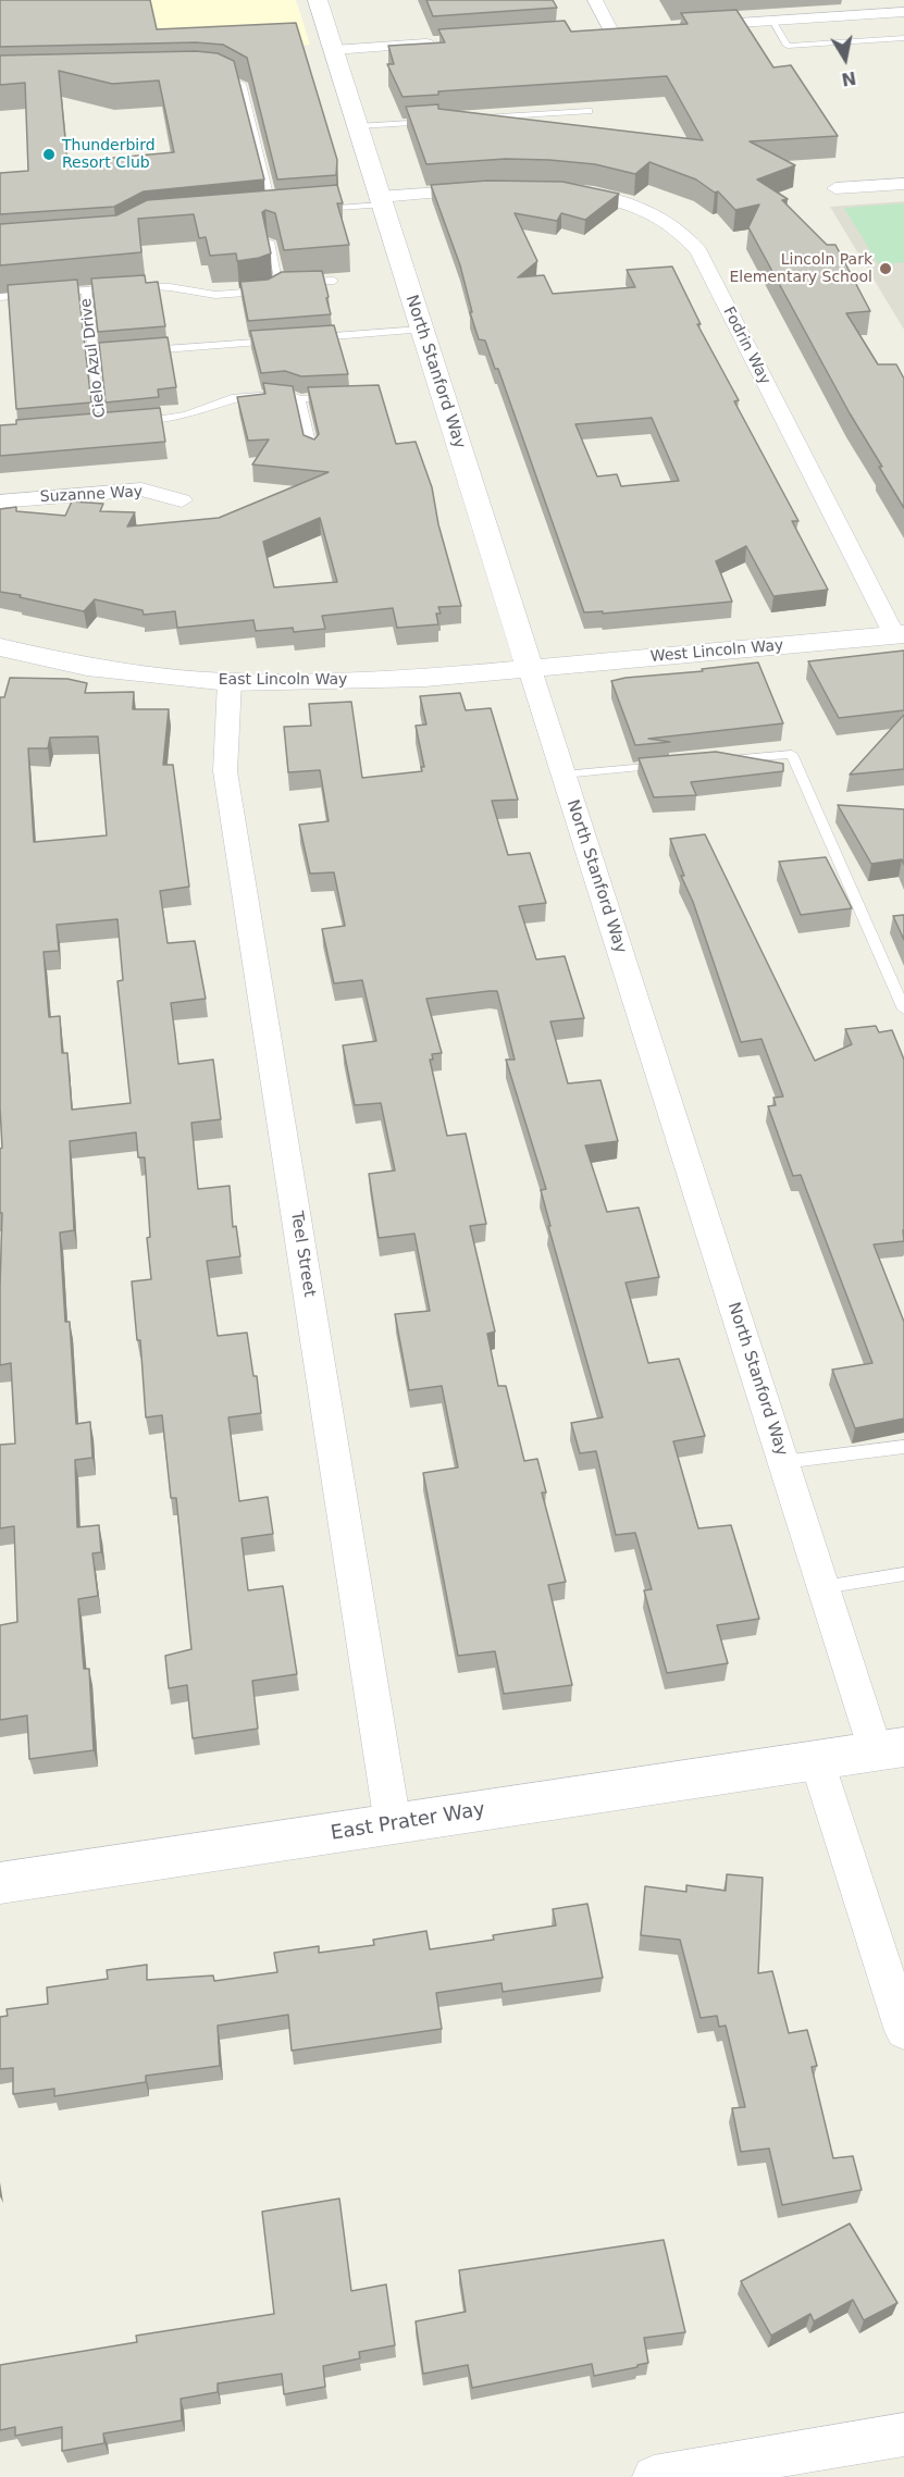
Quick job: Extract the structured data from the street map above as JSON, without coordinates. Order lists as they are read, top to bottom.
{
  "streets": {
    "street": [
      "Fodrin Way",
      "North Stanford Way",
      "Suzanne Way",
      "West Lincoln Way",
      "East Lincoln Way",
      "Teel Street",
      "East Prater Way"
    ],
    "lane": ["Cielo Azul Drive"]
  },
  "crossings": [
    ["Fodrin Way", "West Lincoln Way"],
    ["North Stanford Way", "West Lincoln Way"],
    ["North Stanford Way", "East Lincoln Way"],
    ["North Stanford Way", "East Prater Way"],
    ["West Lincoln Way", "East Lincoln Way"],
    ["East Lincoln Way", "Teel Street"],
    ["Teel Street", "East Prater Way"]
  ],
  "places": ["Thunderbird Resort Club", "Lincoln Park Elementary School"],
  "north": "bottom"
}
